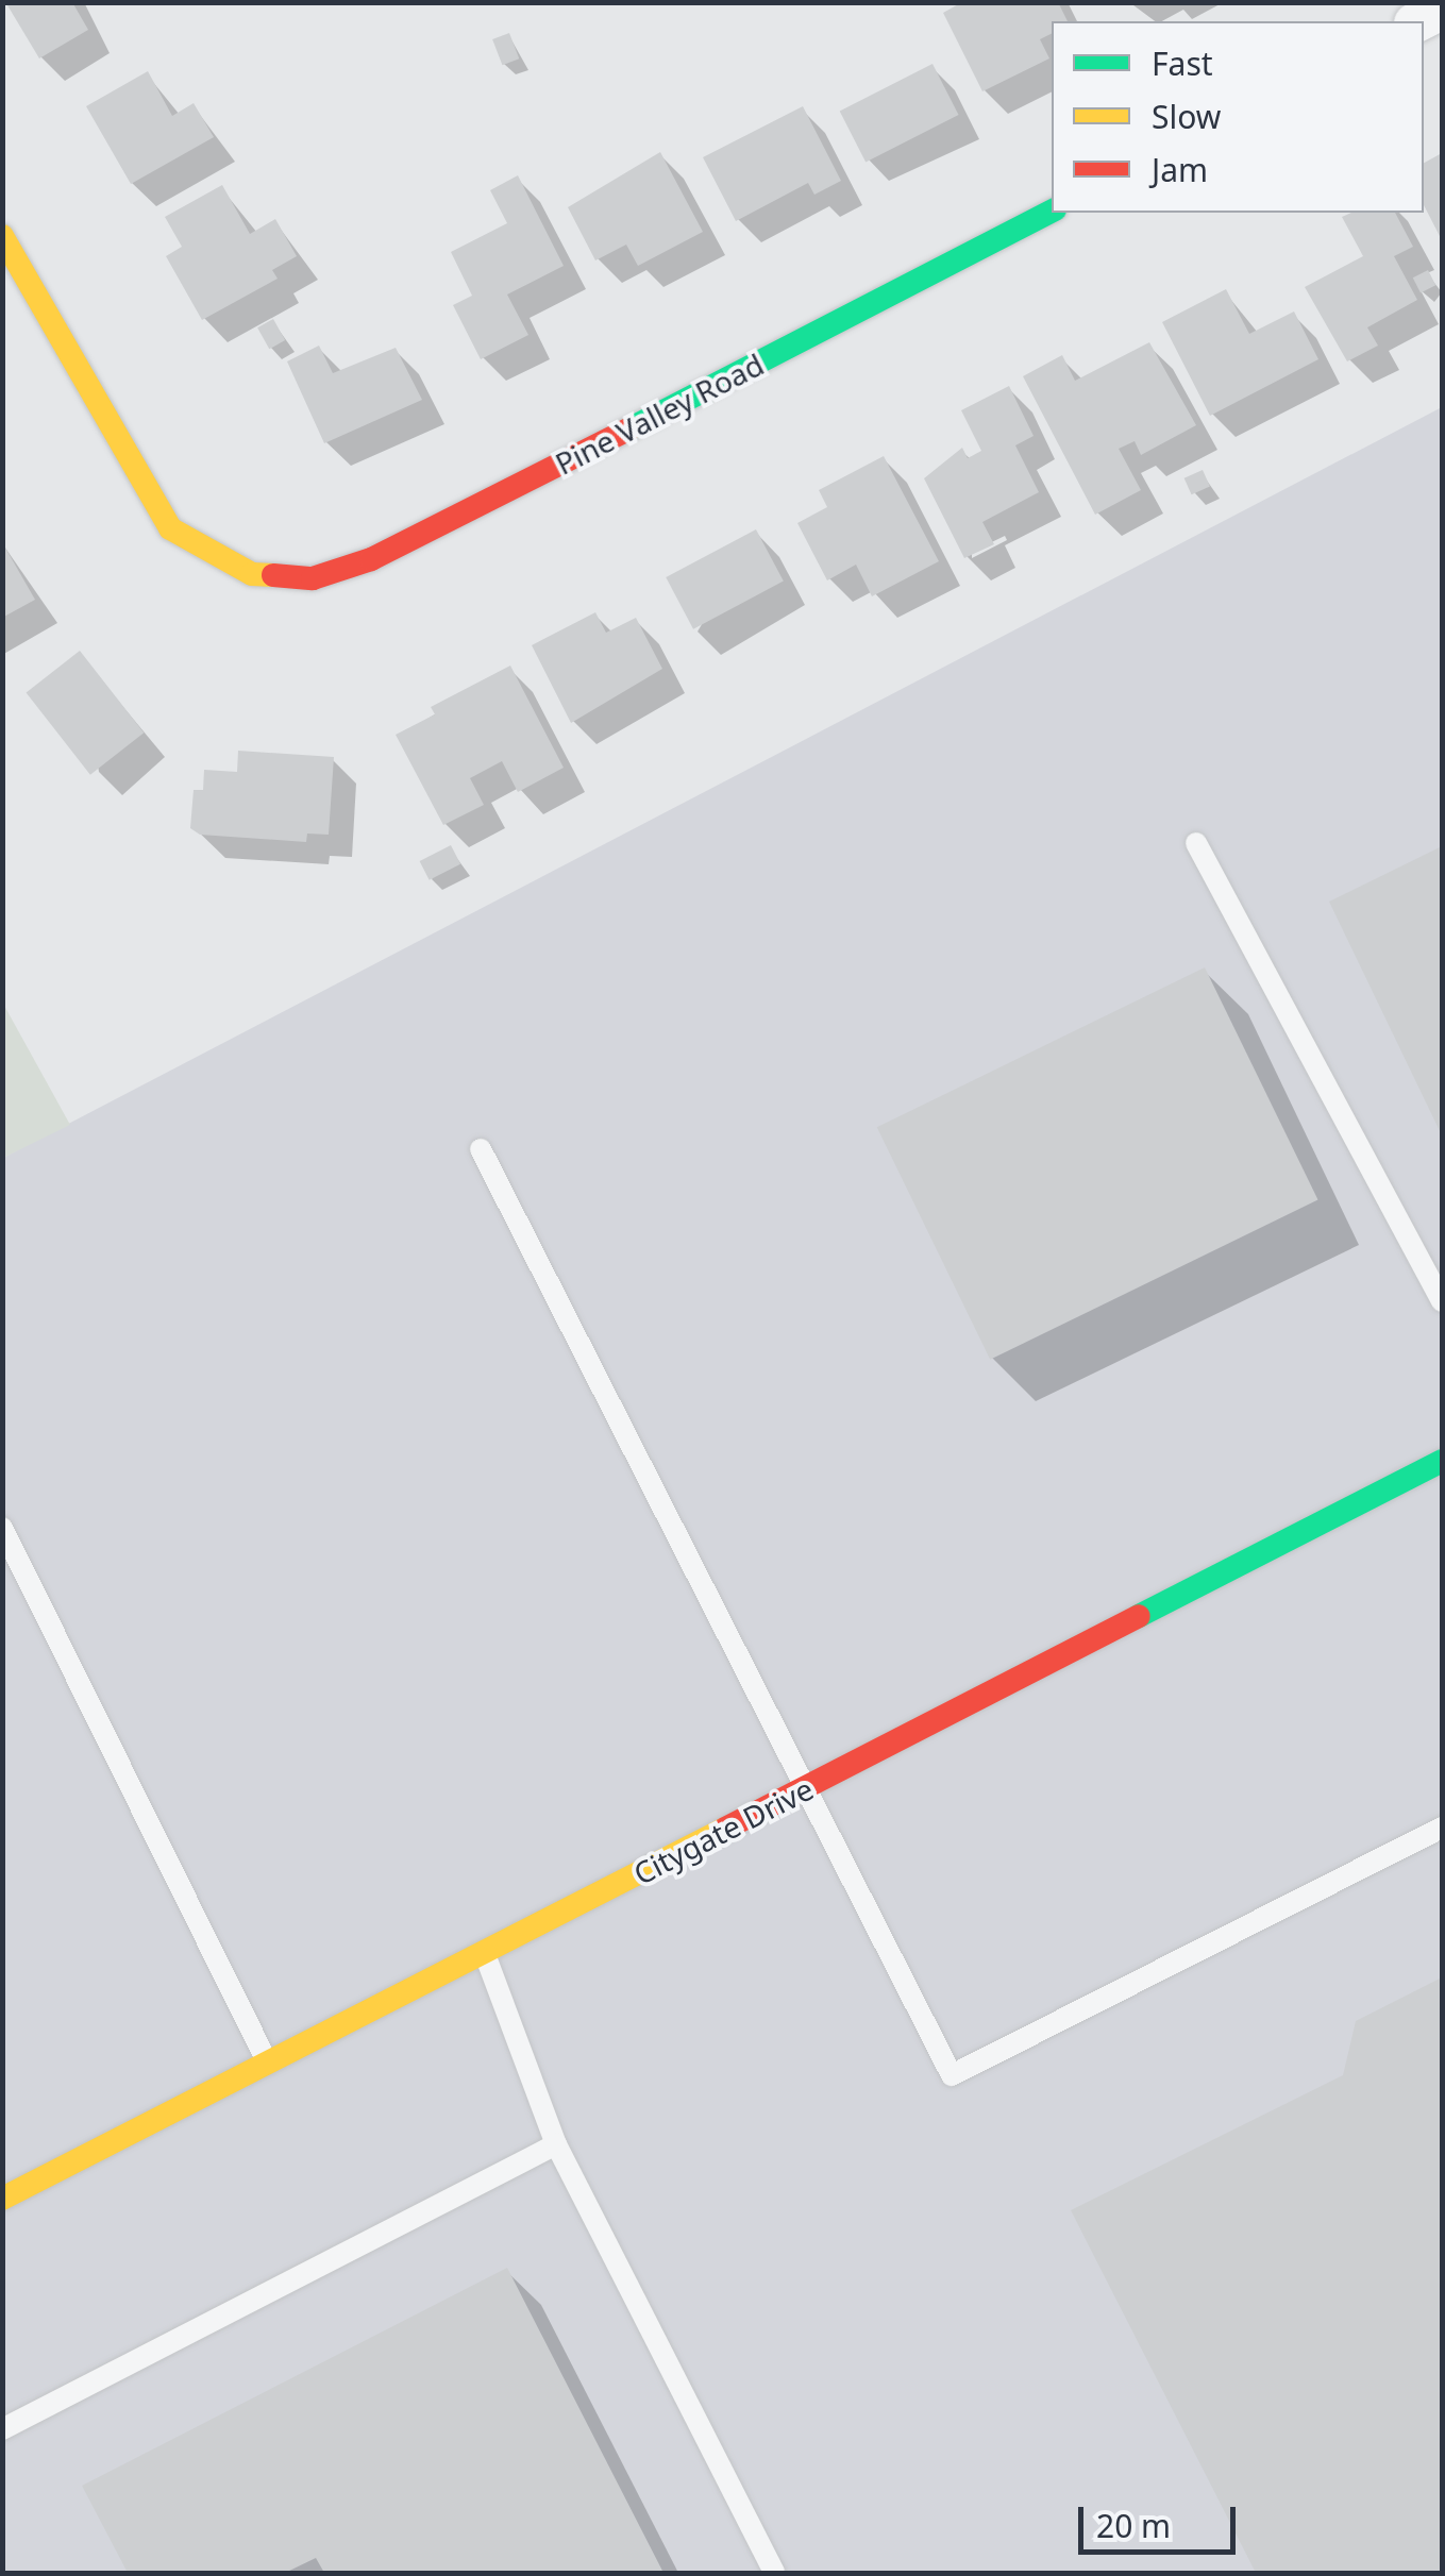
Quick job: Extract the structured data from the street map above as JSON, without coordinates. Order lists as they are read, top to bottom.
{
  "streets": {
    "street": ["Pine Valley Road", "Citygate Drive"]
  },
  "legend": ["Fast", "Slow", "Jam"],
  "scale_bar": "20 m"
}
